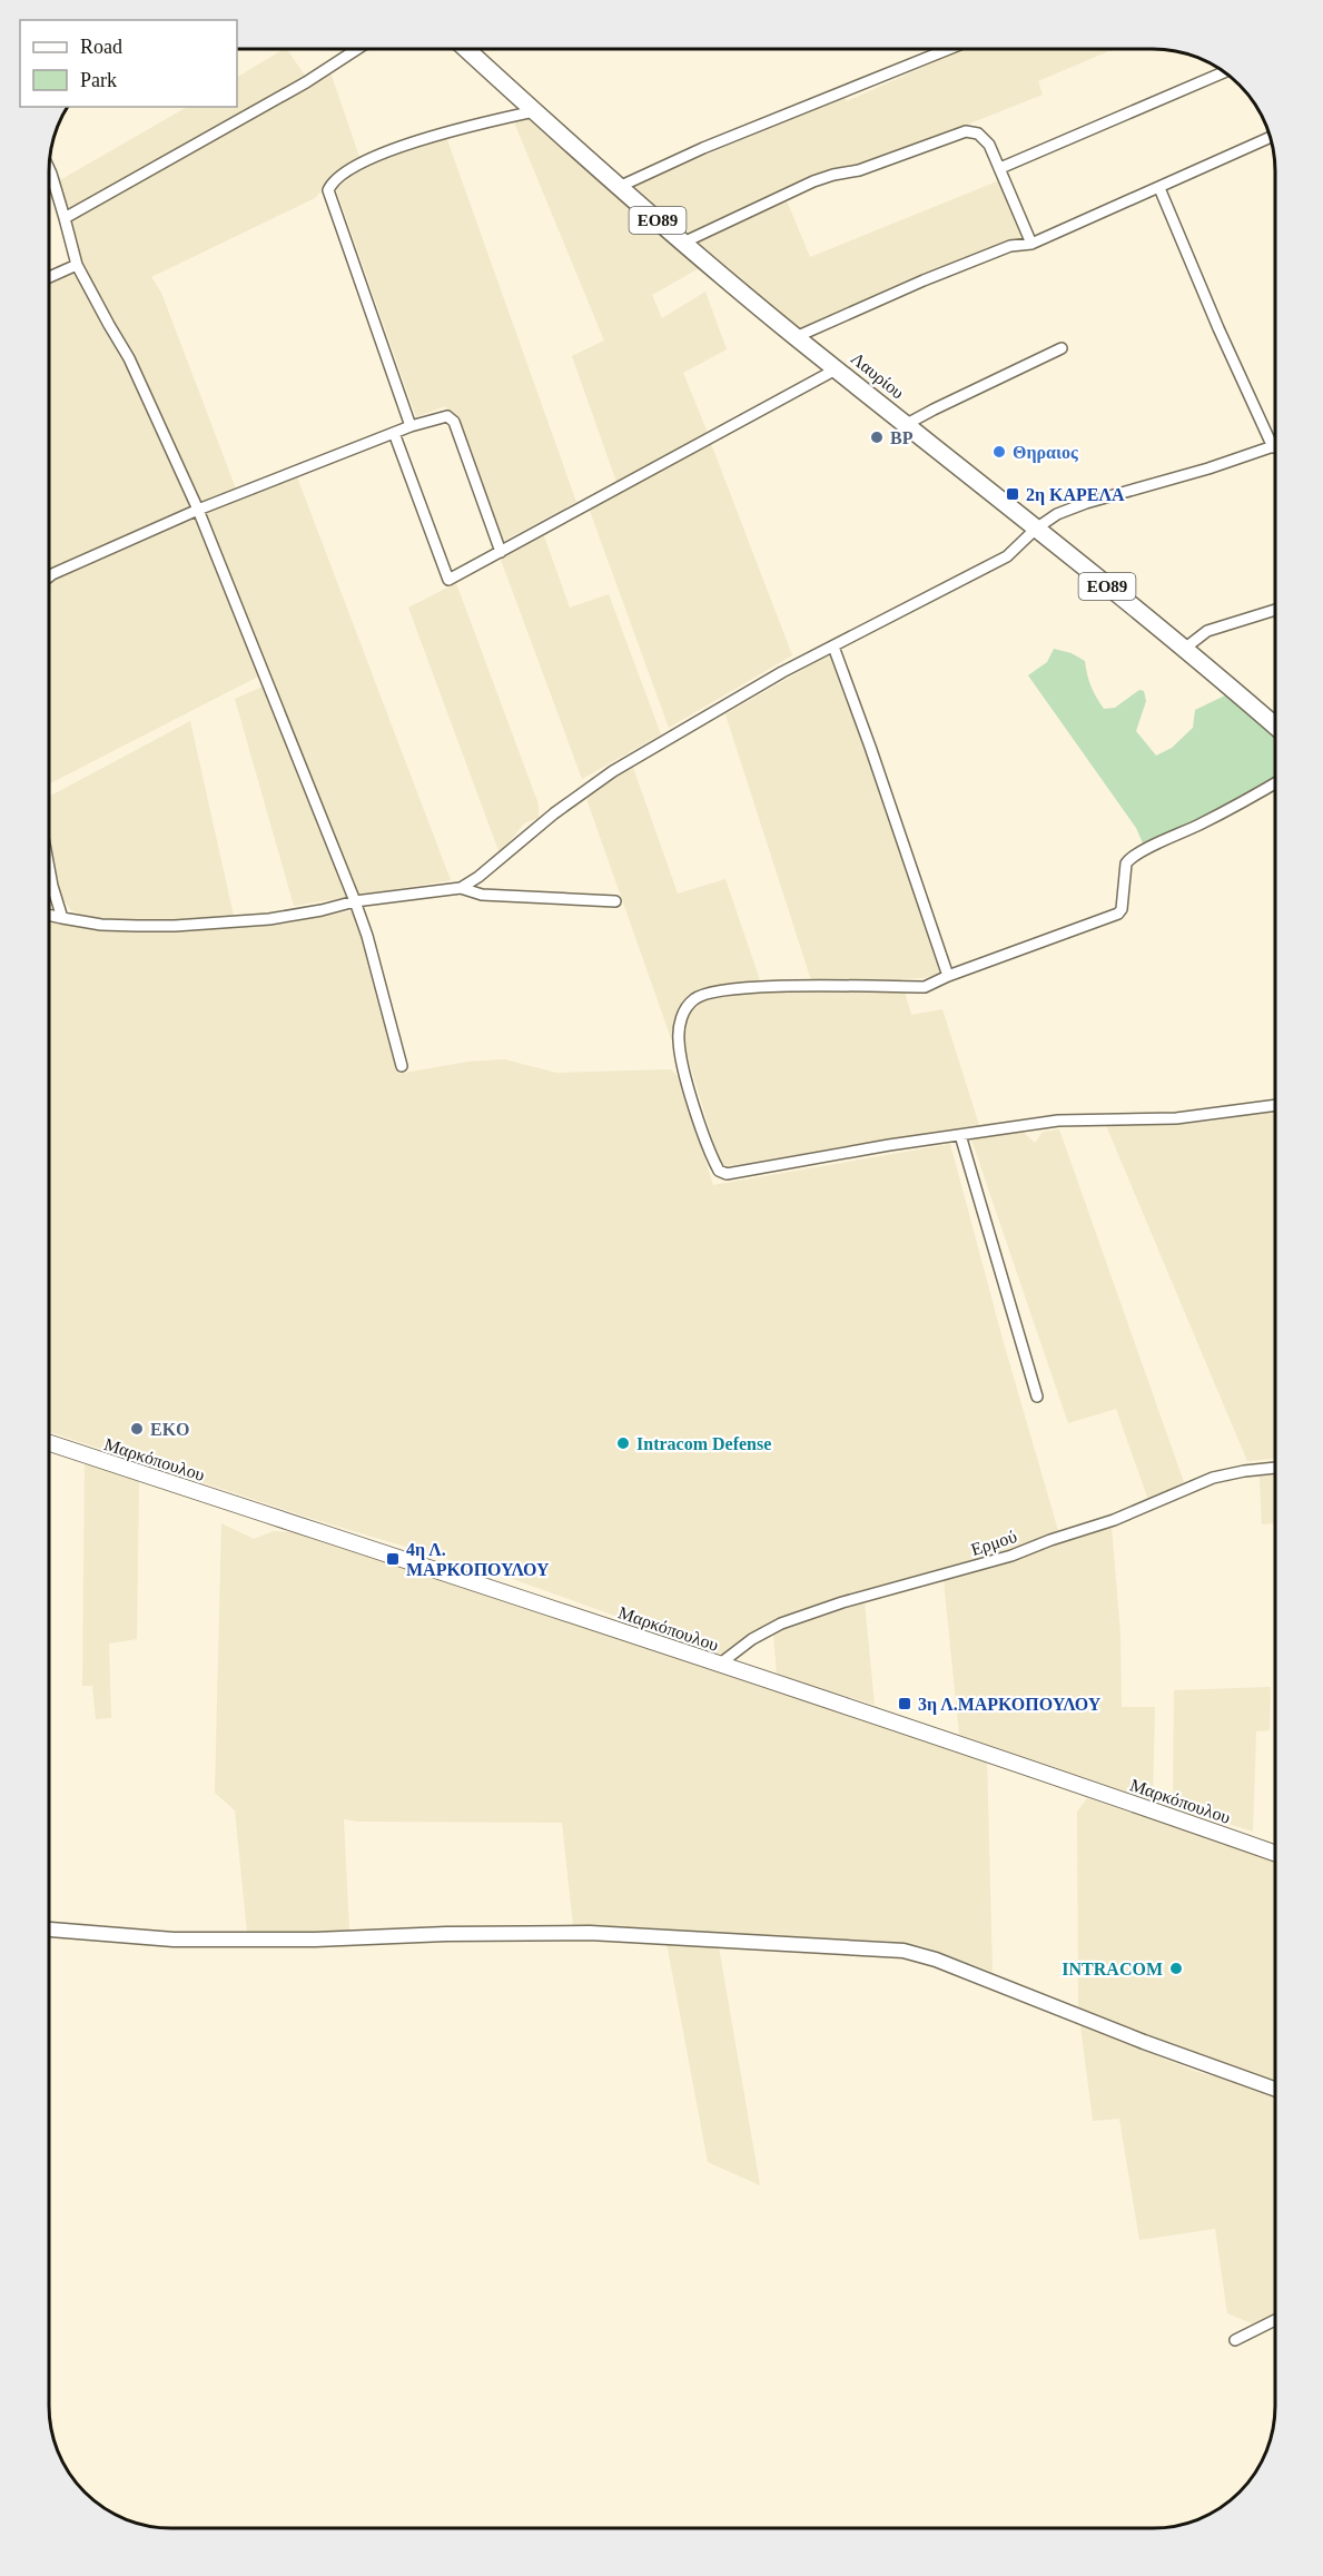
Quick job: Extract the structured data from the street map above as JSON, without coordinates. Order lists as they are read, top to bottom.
{
  "streets": {
    "main road": ["ΕΟ89", "Λαυρίου", "Μαρκόπουλου"],
    "street": ["Ερμού"]
  },
  "crossings": [
    ["Μαρκόπουλου", "Ερμού"]
  ],
  "places": {
    "other": [
      "BP",
      "Θηραιος",
      "EKO",
      "Intracom Defense",
      "INTRACOM"
    ],
    "transit": ["2η ΚΑΡΕΛΑ", "4η Λ. ΜΑΡΚΟΠΟΥΛΟΥ", "3η Λ.ΜΑΡΚΟΠΟΥΛΟΥ"]
  },
  "legend": ["Road", "Park"]
}
